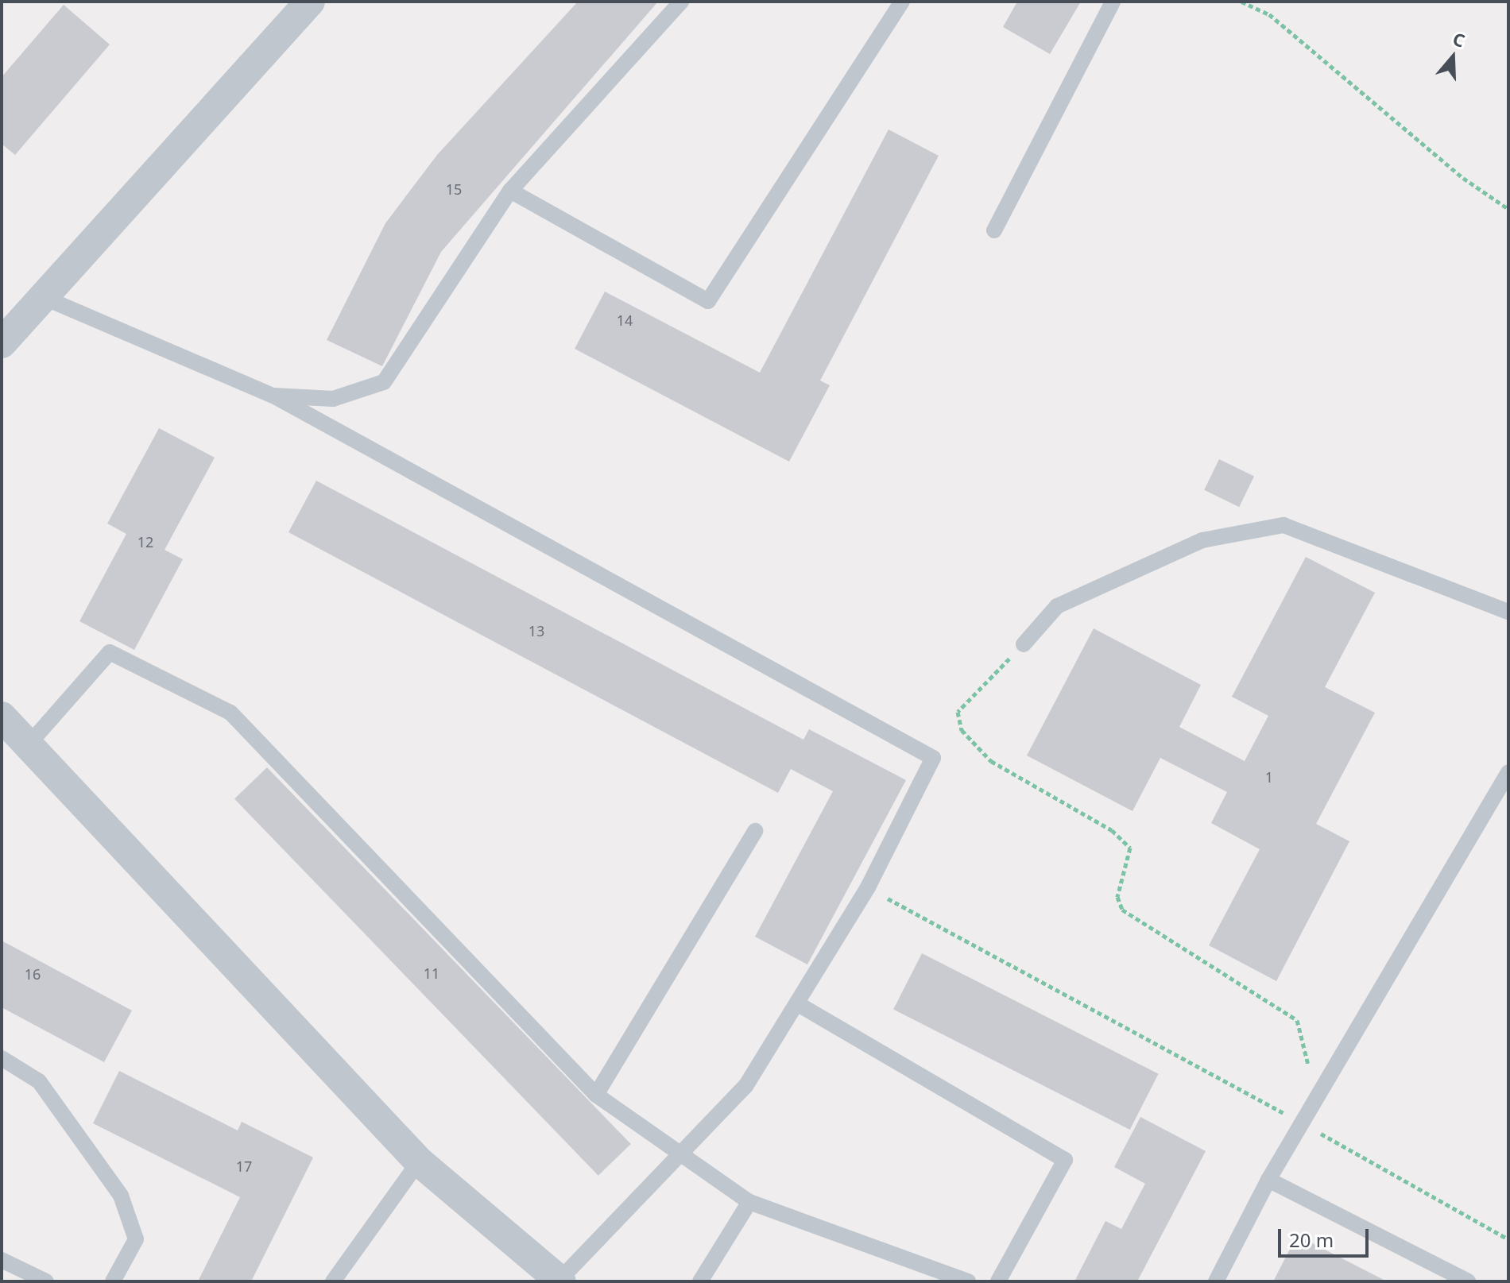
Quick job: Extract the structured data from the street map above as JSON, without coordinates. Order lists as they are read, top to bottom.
{
  "house_numbers": [
    "15",
    "14",
    "12",
    "13",
    "1",
    "11",
    "16",
    "17"
  ],
  "scale_bar": "20 m",
  "north": "top"
}
